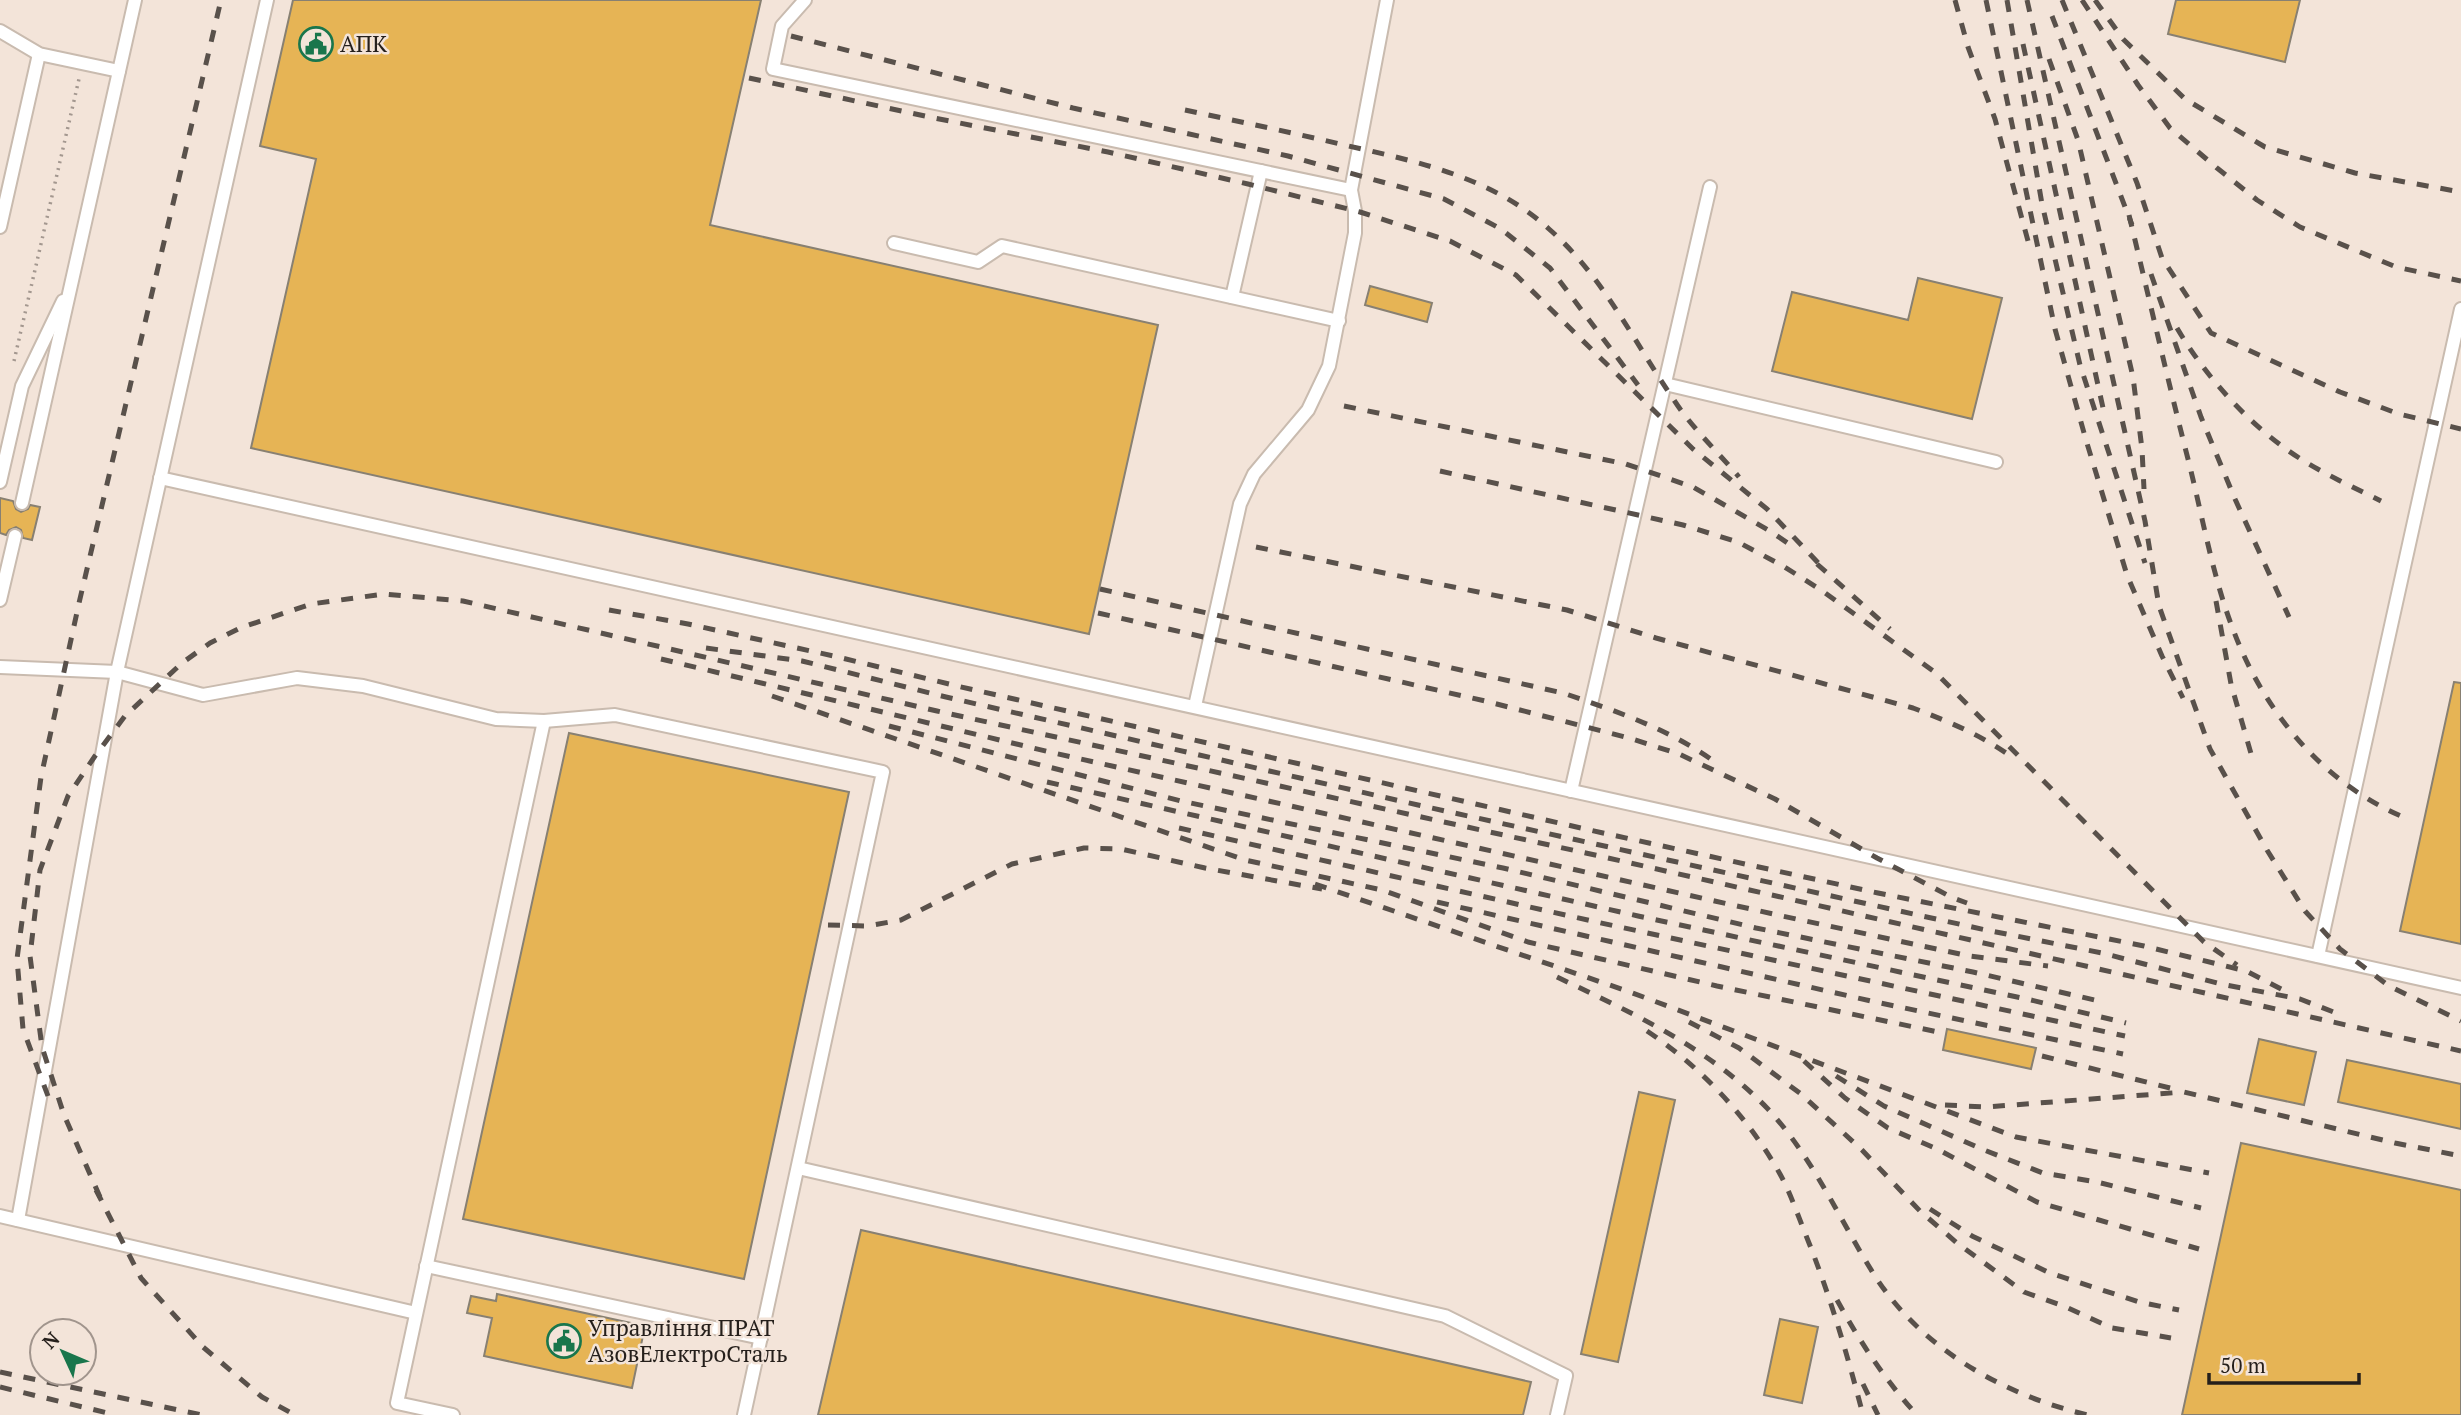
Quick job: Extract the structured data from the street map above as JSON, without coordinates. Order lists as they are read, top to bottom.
{
  "places": {
    "public building": ["АПК", "Управління ПРАТ АзовЕлектроСталь"]
  },
  "scale_bar": "50 m",
  "north": "top left"
}
